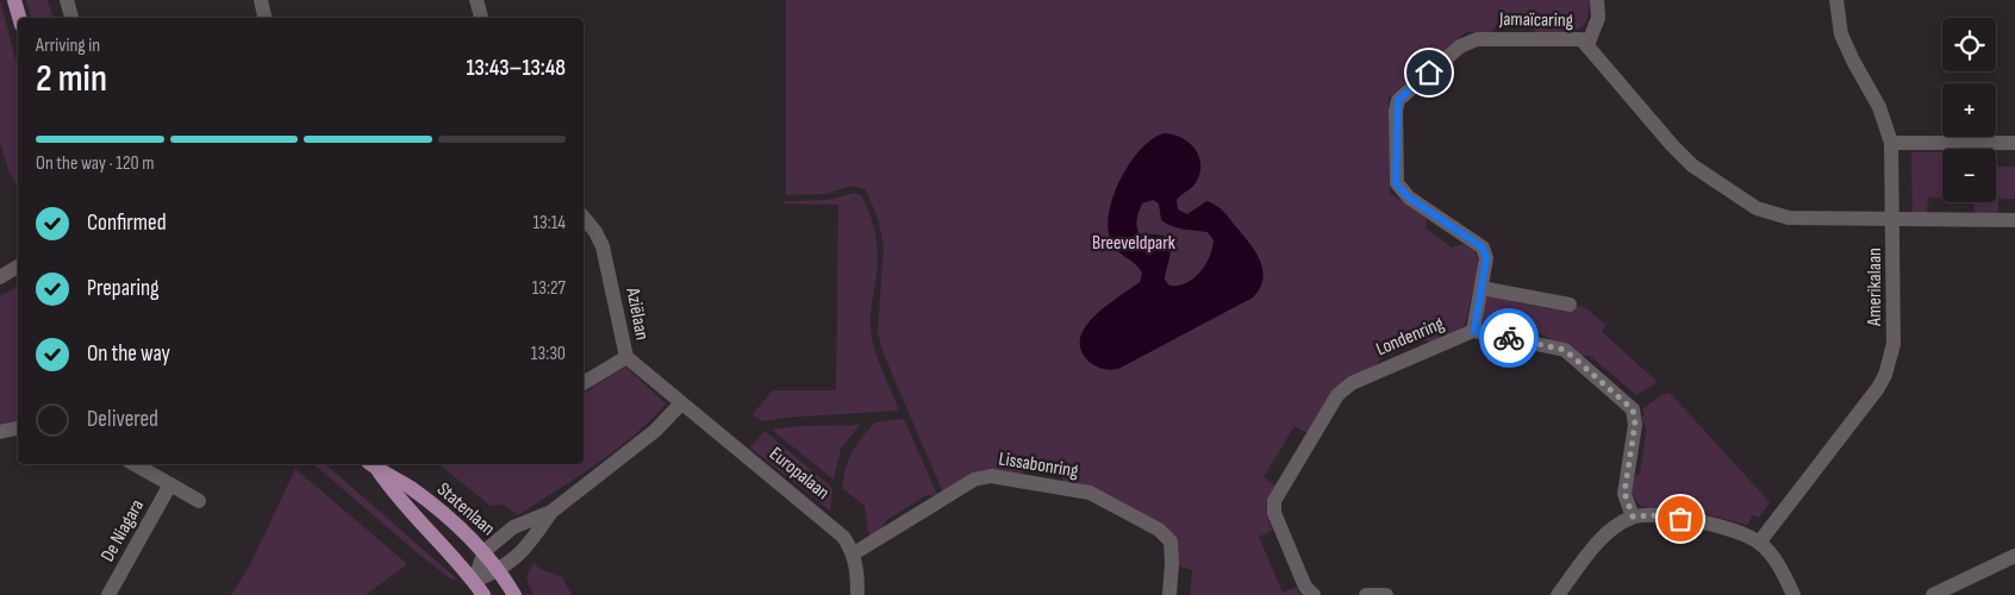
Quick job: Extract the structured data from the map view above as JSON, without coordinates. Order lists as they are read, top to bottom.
{
  "streets": {
    "main road": ["Statenlaan"],
    "street": [
      "Jamaïcaring",
      "Amerikalaan",
      "Aziëlaan",
      "Londenring",
      "Lissabonring",
      "Europalaan",
      "De Niagara"
    ]
  },
  "crossings": [
    ["Jamaïcaring", "Amerikalaan"],
    ["Jamaïcaring", "Londenring"],
    ["Aziëlaan", "Europalaan"],
    ["Lissabonring", "Europalaan"]
  ],
  "parks": ["Breeveldpark"],
  "page": {
    "map_buttons": ["+", "−"],
    "heading": ["2 min", "Arriving in", "13:43–13:48"],
    "bar": "On the way · 120 m",
    "list": [
      ["Confirmed", "13:14"],
      ["Preparing", "13:27"],
      ["On the way", "13:30"],
      "Delivered"
    ]
  }
}
